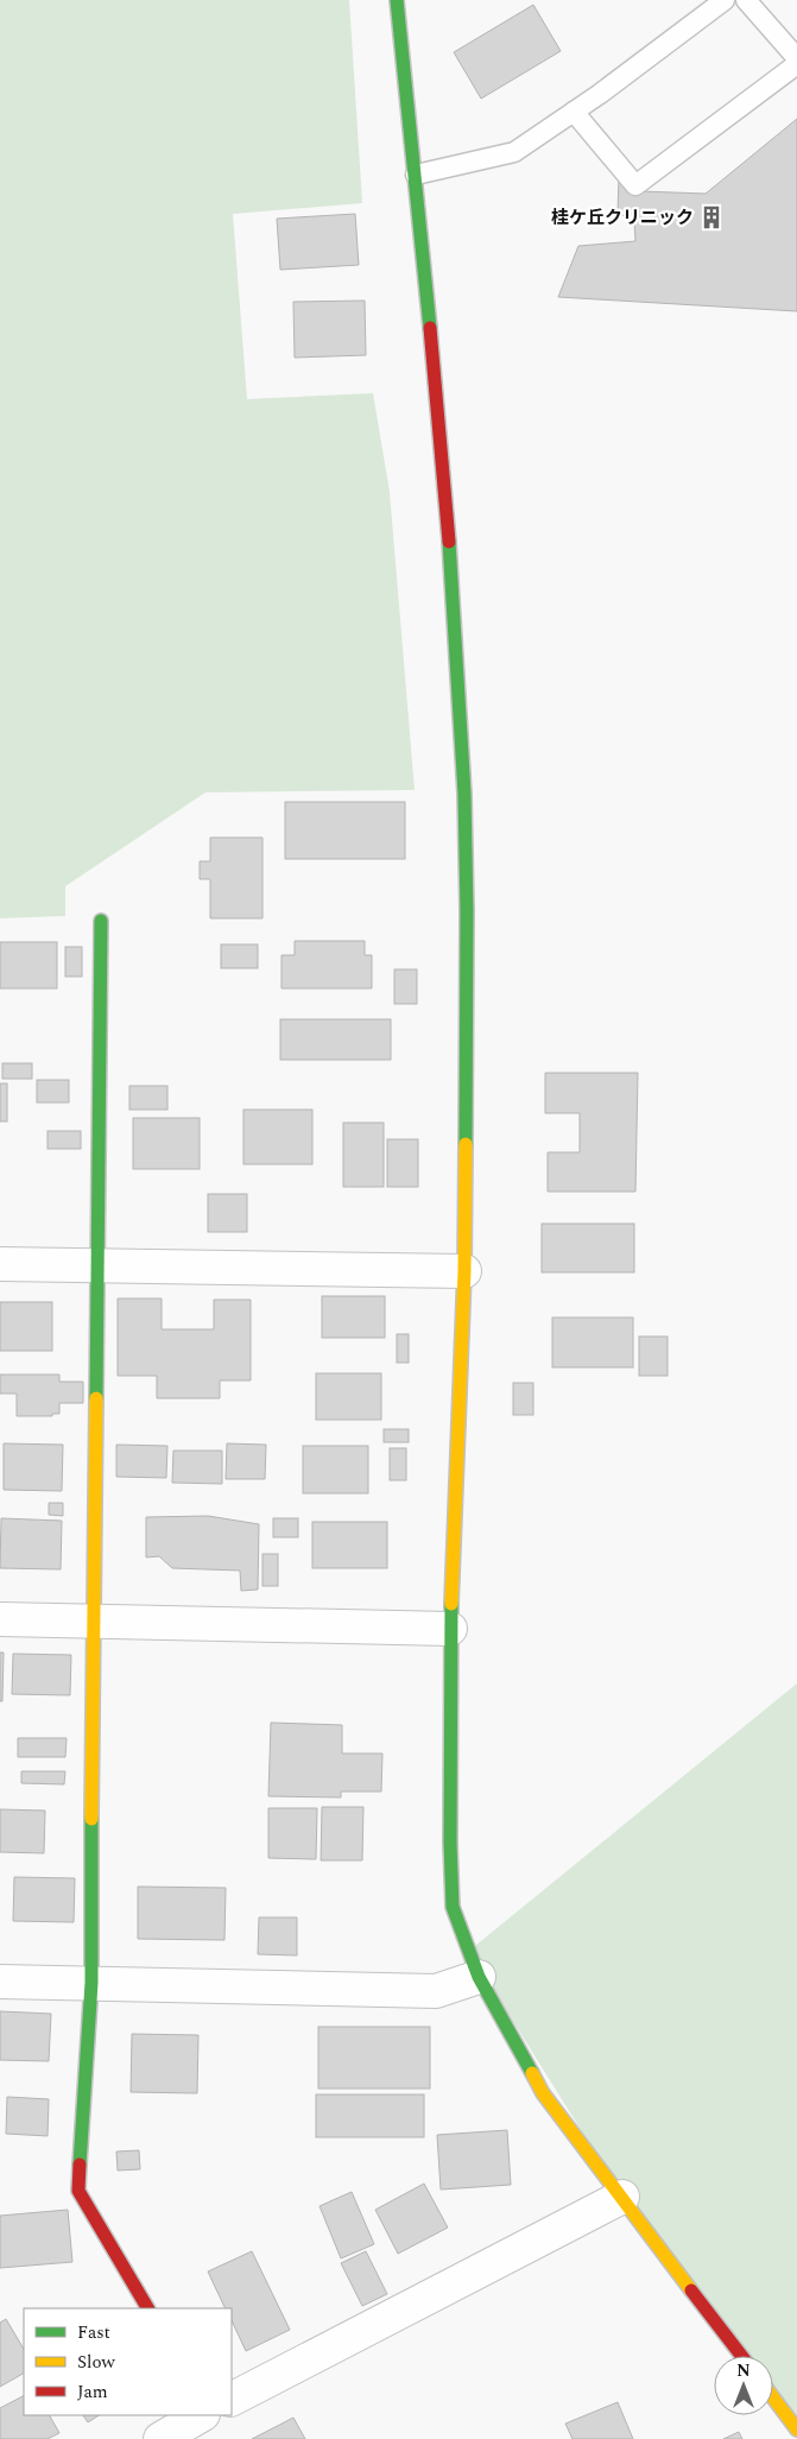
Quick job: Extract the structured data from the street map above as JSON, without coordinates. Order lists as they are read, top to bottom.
{
  "places": {
    "building": ["桂ケ丘クリニック"]
  },
  "legend": ["Fast", "Slow", "Jam"],
  "north": "top"
}
